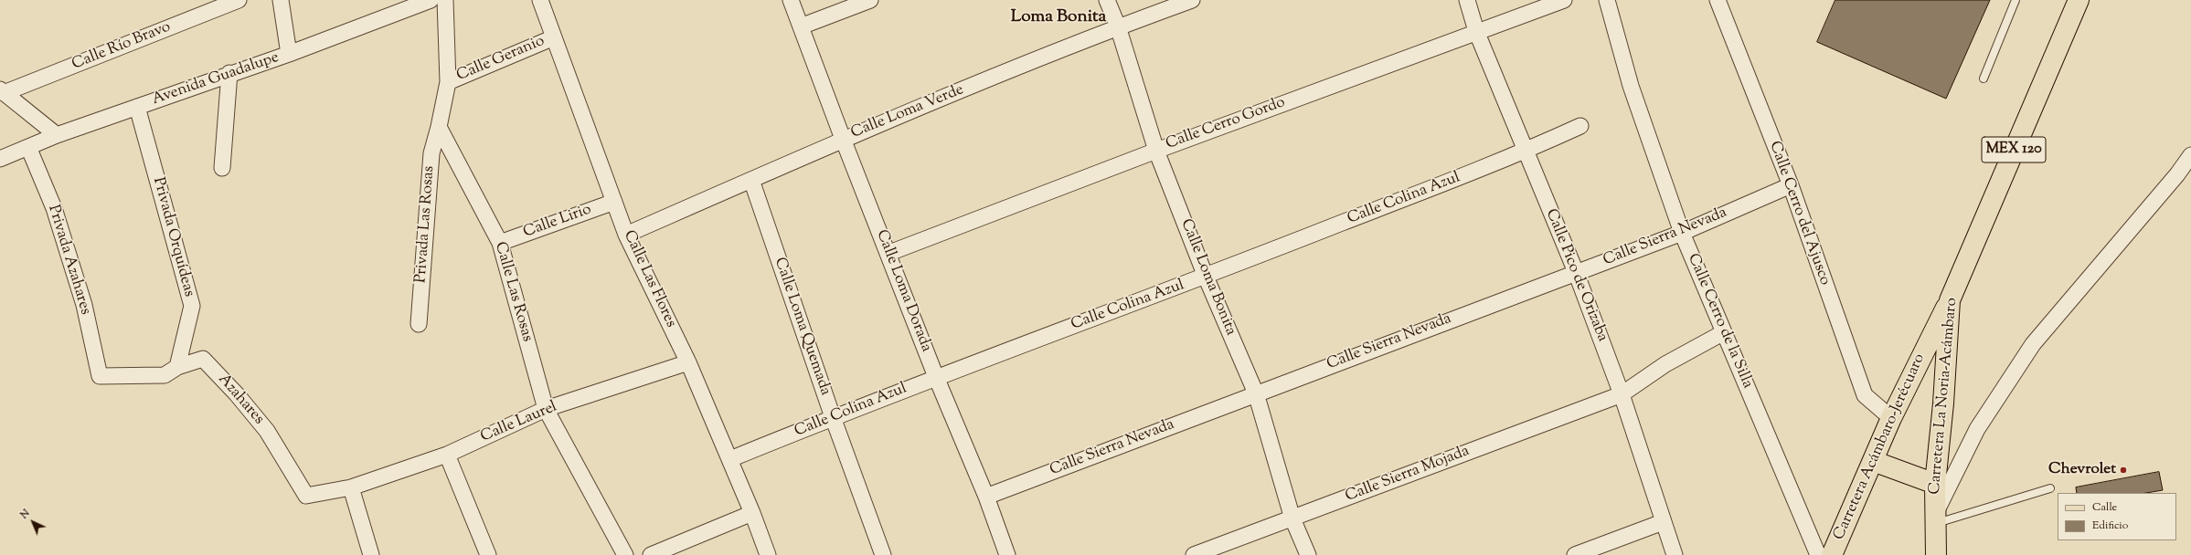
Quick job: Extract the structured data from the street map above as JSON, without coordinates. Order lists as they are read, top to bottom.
{
  "streets": {
    "main road": ["MEX 120", "Carretera La Noria-Acámbaro", "Carretera Acámbaro-Jerécuaro"],
    "street": [
      "Calle Río Bravo",
      "Calle Geranio",
      "Avenida Guadalupe",
      "Calle Loma Verde",
      "Calle Cerro Gordo",
      "Calle Colina Azul",
      "Calle Cerro del Ajusco",
      "Calle Lirio",
      "Privada Las Rosas",
      "Privada Orquídeas",
      "Calle Sierra Nevada",
      "Privada Azahares",
      "Calle Pico de Orizaba",
      "Calle Loma Bonita",
      "Calle Las Flores",
      "Calle Loma Dorada",
      "Calle Las Rosas",
      "Calle Cerro de la Silla",
      "Calle Loma Quemada",
      "Azahares",
      "Calle Laurel",
      "Calle Sierra Mojada"
    ]
  },
  "crossings": [
    ["Calle Geranio", "Calle Las Flores"],
    ["Avenida Guadalupe", "Privada Orquídeas"],
    ["Avenida Guadalupe", "Privada Azahares"],
    ["Calle Loma Verde", "Calle Loma Bonita"],
    ["Calle Loma Verde", "Calle Las Flores"],
    ["Calle Loma Verde", "Calle Loma Dorada"],
    ["Calle Loma Verde", "Calle Loma Quemada"],
    ["Calle Cerro Gordo", "Calle Pico de Orizaba"],
    ["Calle Cerro Gordo", "Calle Loma Bonita"],
    ["Calle Cerro Gordo", "Calle Loma Dorada"],
    ["Calle Colina Azul", "Calle Pico de Orizaba"],
    ["Calle Colina Azul", "Calle Loma Bonita"],
    ["Calle Colina Azul", "Calle Las Flores"],
    ["Calle Colina Azul", "Calle Loma Dorada"],
    ["Calle Colina Azul", "Calle Loma Quemada"],
    ["Calle Cerro del Ajusco", "Calle Sierra Nevada"],
    ["Calle Cerro del Ajusco", "Carretera Acámbaro-Jerécuaro"],
    ["Calle Lirio", "Calle Las Flores"],
    ["Calle Lirio", "Calle Las Rosas"],
    ["Privada Las Rosas", "Calle Las Rosas"],
    ["Privada Orquídeas", "Azahares"],
    ["Calle Sierra Nevada", "Calle Pico de Orizaba"],
    ["Calle Sierra Nevada", "Calle Loma Bonita"],
    ["Calle Sierra Nevada", "Calle Loma Dorada"],
    ["Calle Sierra Nevada", "Calle Cerro de la Silla"],
    ["Privada Azahares", "Azahares"],
    ["Calle Pico de Orizaba", "Calle Sierra Mojada"],
    ["Calle Loma Bonita", "Calle Sierra Mojada"],
    ["Calle Las Flores", "Calle Laurel"],
    ["Calle Las Rosas", "Calle Laurel"],
    ["Calle Cerro de la Silla", "Calle Sierra Mojada"],
    ["Carretera La Noria-Acámbaro", "Carretera Acámbaro-Jerécuaro"],
    ["Azahares", "Calle Laurel"]
  ],
  "districts": ["Loma Bonita"],
  "places": ["Chevrolet"],
  "legend": ["Calle", "Edificio"],
  "north": "top left"
}
